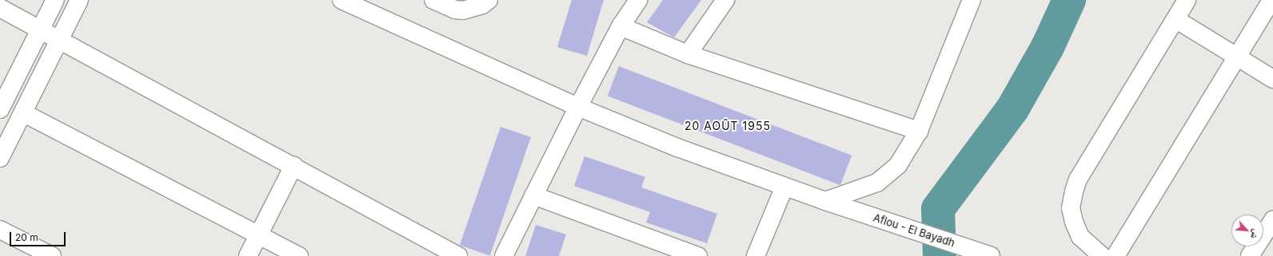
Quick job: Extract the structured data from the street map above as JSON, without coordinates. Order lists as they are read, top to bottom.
{
  "streets": {
    "street": ["Aflou - El Bayadh"]
  },
  "districts": ["20 AOÛT 1955"],
  "scale_bar": "20 m",
  "north": "bottom right"
}
